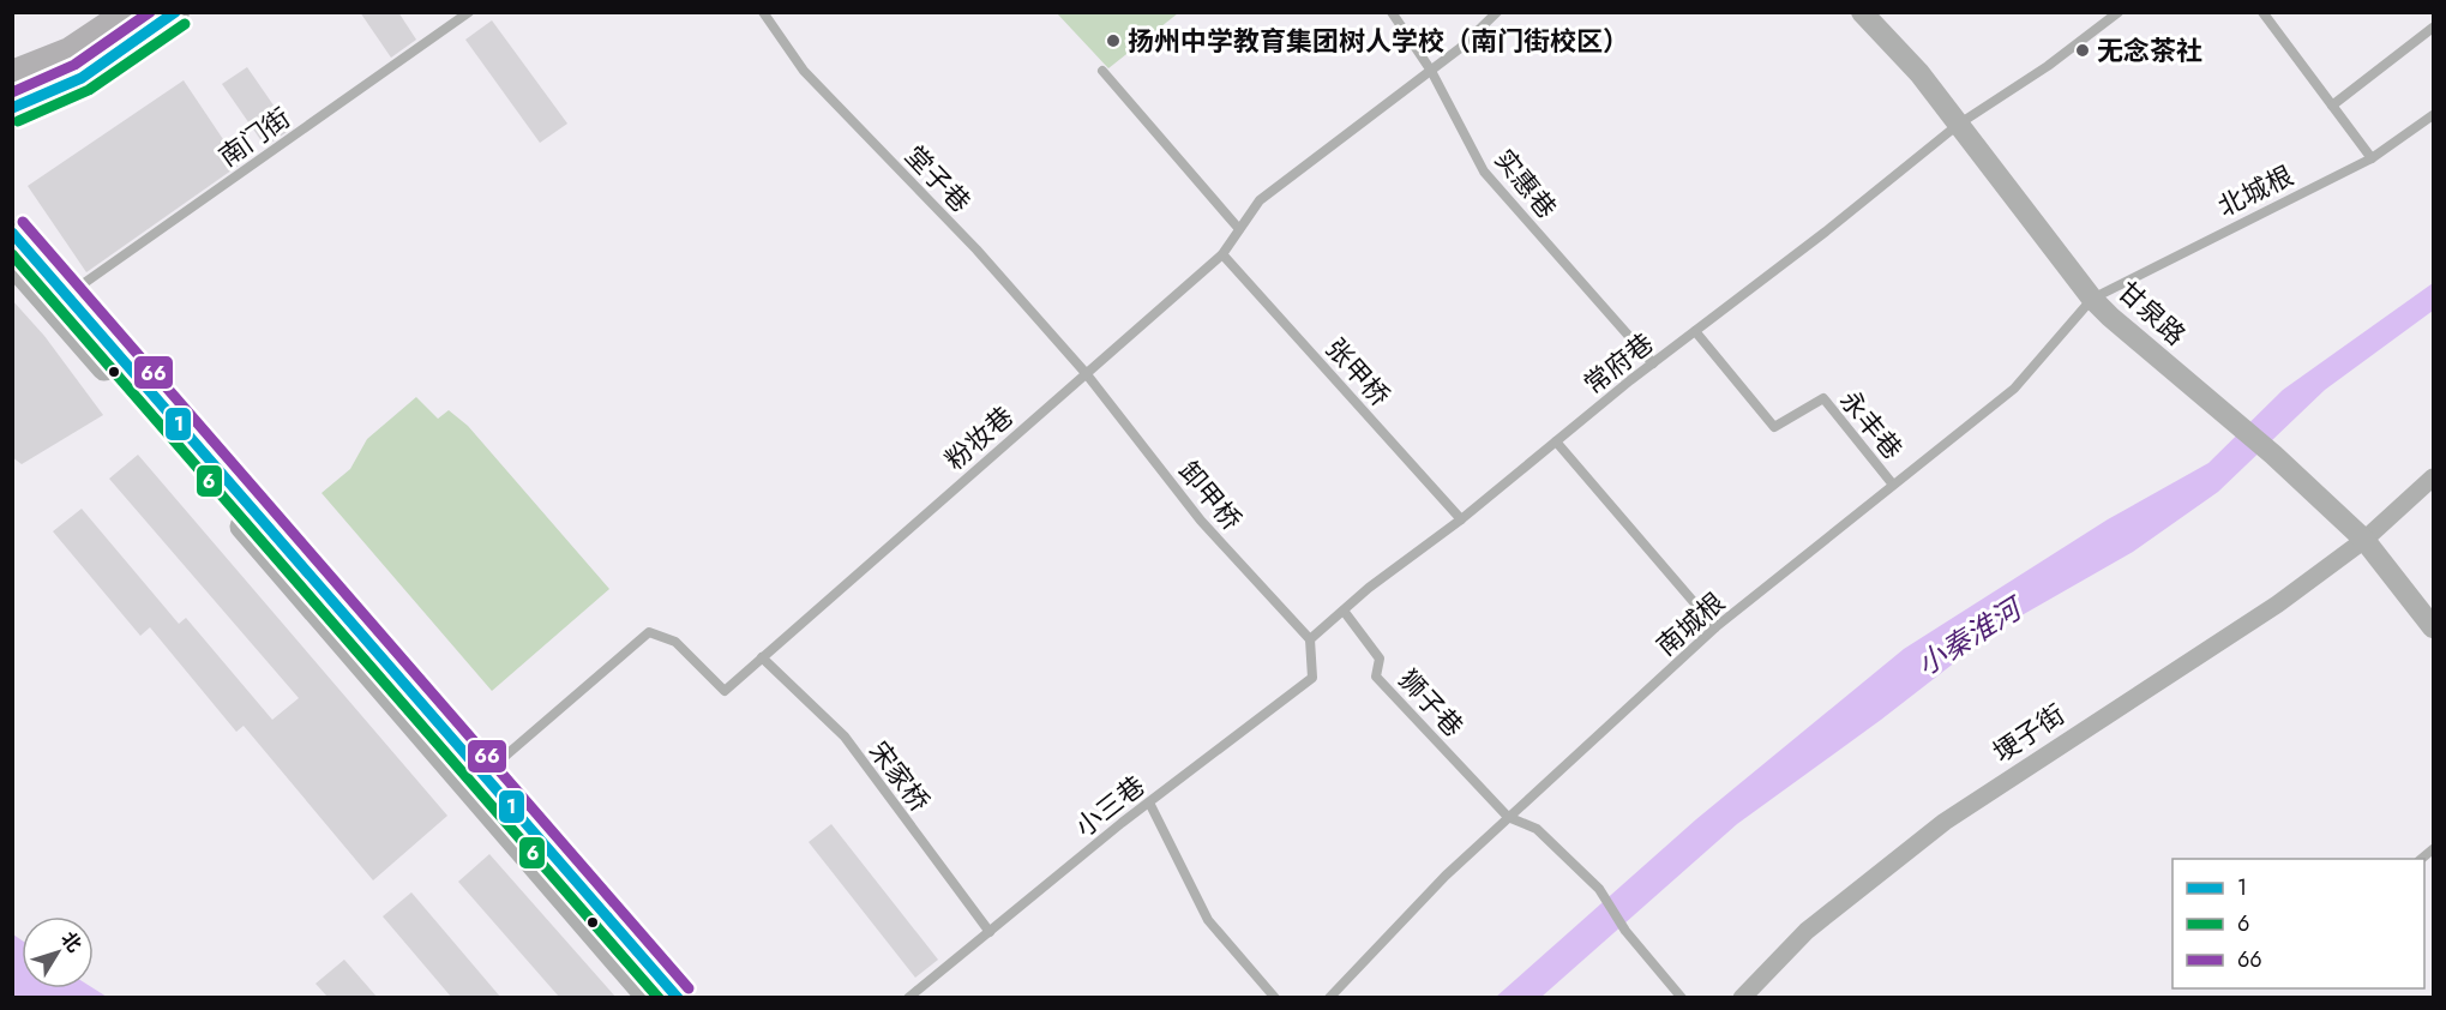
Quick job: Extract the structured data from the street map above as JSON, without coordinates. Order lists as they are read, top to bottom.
{
  "streets": {
    "street": ["甘泉路", "埂子街"],
    "lane": [
      "南门街",
      "堂子巷",
      "实惠巷",
      "北城根",
      "常府巷",
      "张甲桥",
      "永丰巷",
      "粉妆巷",
      "卸甲桥",
      "南城根",
      "狮子巷",
      "宋家桥",
      "小三巷"
    ]
  },
  "crossings": [
    ["堂子巷", "粉妆巷"],
    ["堂子巷", "卸甲桥"],
    ["实惠巷", "常府巷"],
    ["实惠巷", "粉妆巷"],
    ["北城根", "甘泉路"],
    ["北城根", "南城根"],
    ["甘泉路", "常府巷"],
    ["甘泉路", "南城根"],
    ["甘泉路", "埂子街"],
    ["常府巷", "张甲桥"],
    ["常府巷", "永丰巷"],
    ["常府巷", "卸甲桥"],
    ["常府巷", "狮子巷"],
    ["常府巷", "小三巷"],
    ["张甲桥", "粉妆巷"],
    ["永丰巷", "南城根"],
    ["粉妆巷", "卸甲桥"],
    ["粉妆巷", "宋家桥"],
    ["卸甲桥", "小三巷"],
    ["南城根", "狮子巷"],
    ["宋家桥", "小三巷"]
  ],
  "water": ["小秦淮河"],
  "places": ["扬州中学教育集团树人学校（南门街校区）", "无念茶社"],
  "lines": ["transit line 1", "transit line 66", "transit line 6"],
  "legend": ["1", "6", "66"],
  "north": "top right"
}
